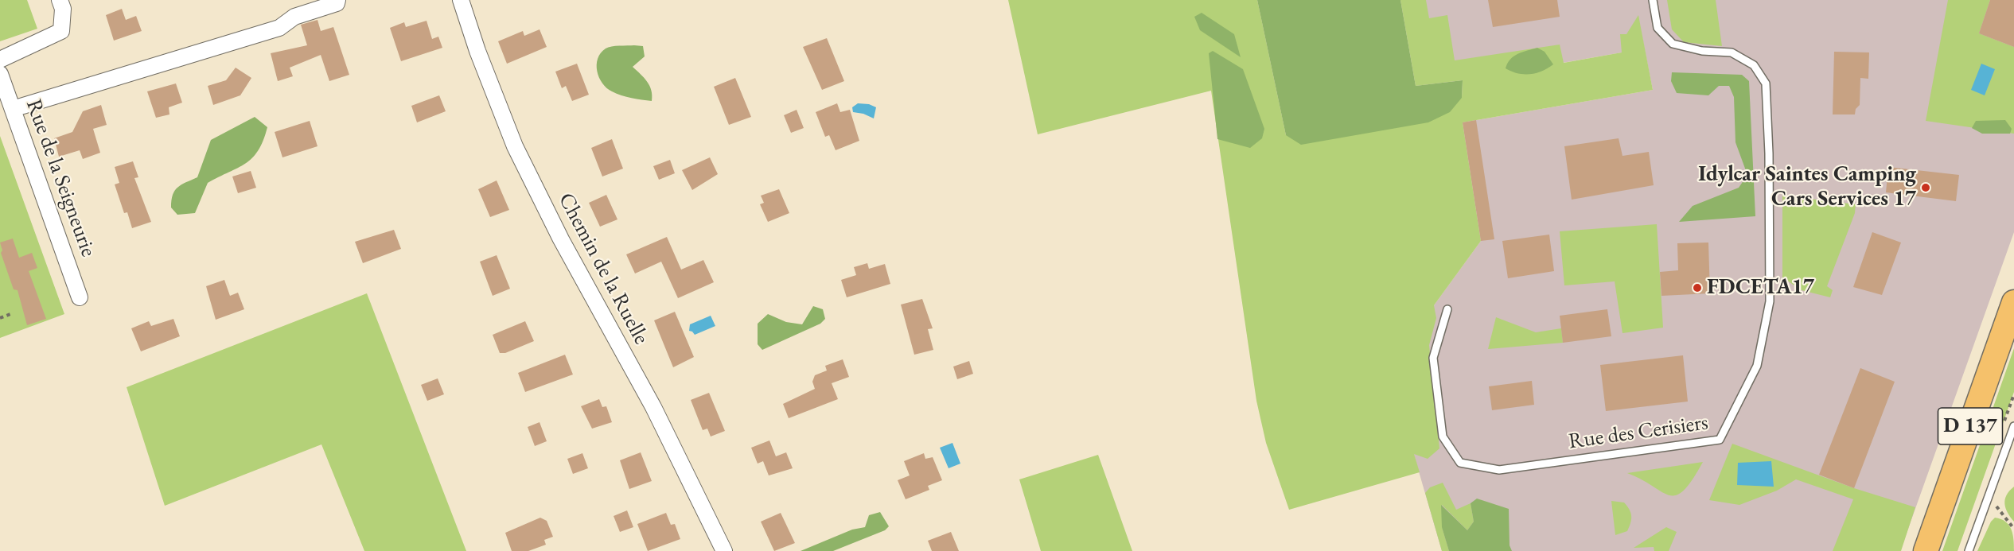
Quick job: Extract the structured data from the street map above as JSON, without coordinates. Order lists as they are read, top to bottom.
{
  "streets": {
    "main road": ["D 137"],
    "street": ["Rue de la Seigneurie", "Chemin de la Ruelle"],
    "lane": ["Rue des Cerisiers"]
  },
  "places": ["Idylcar Saintes Camping Cars Services 17", "FDCETA17"]
}
